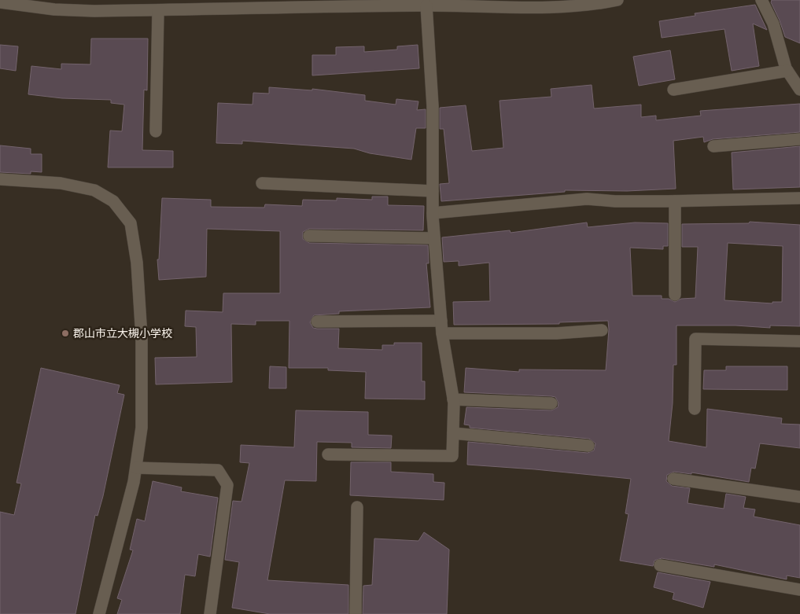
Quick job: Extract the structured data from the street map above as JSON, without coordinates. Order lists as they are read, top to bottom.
{
  "places": ["郡山市立大槻小学校"]
}
